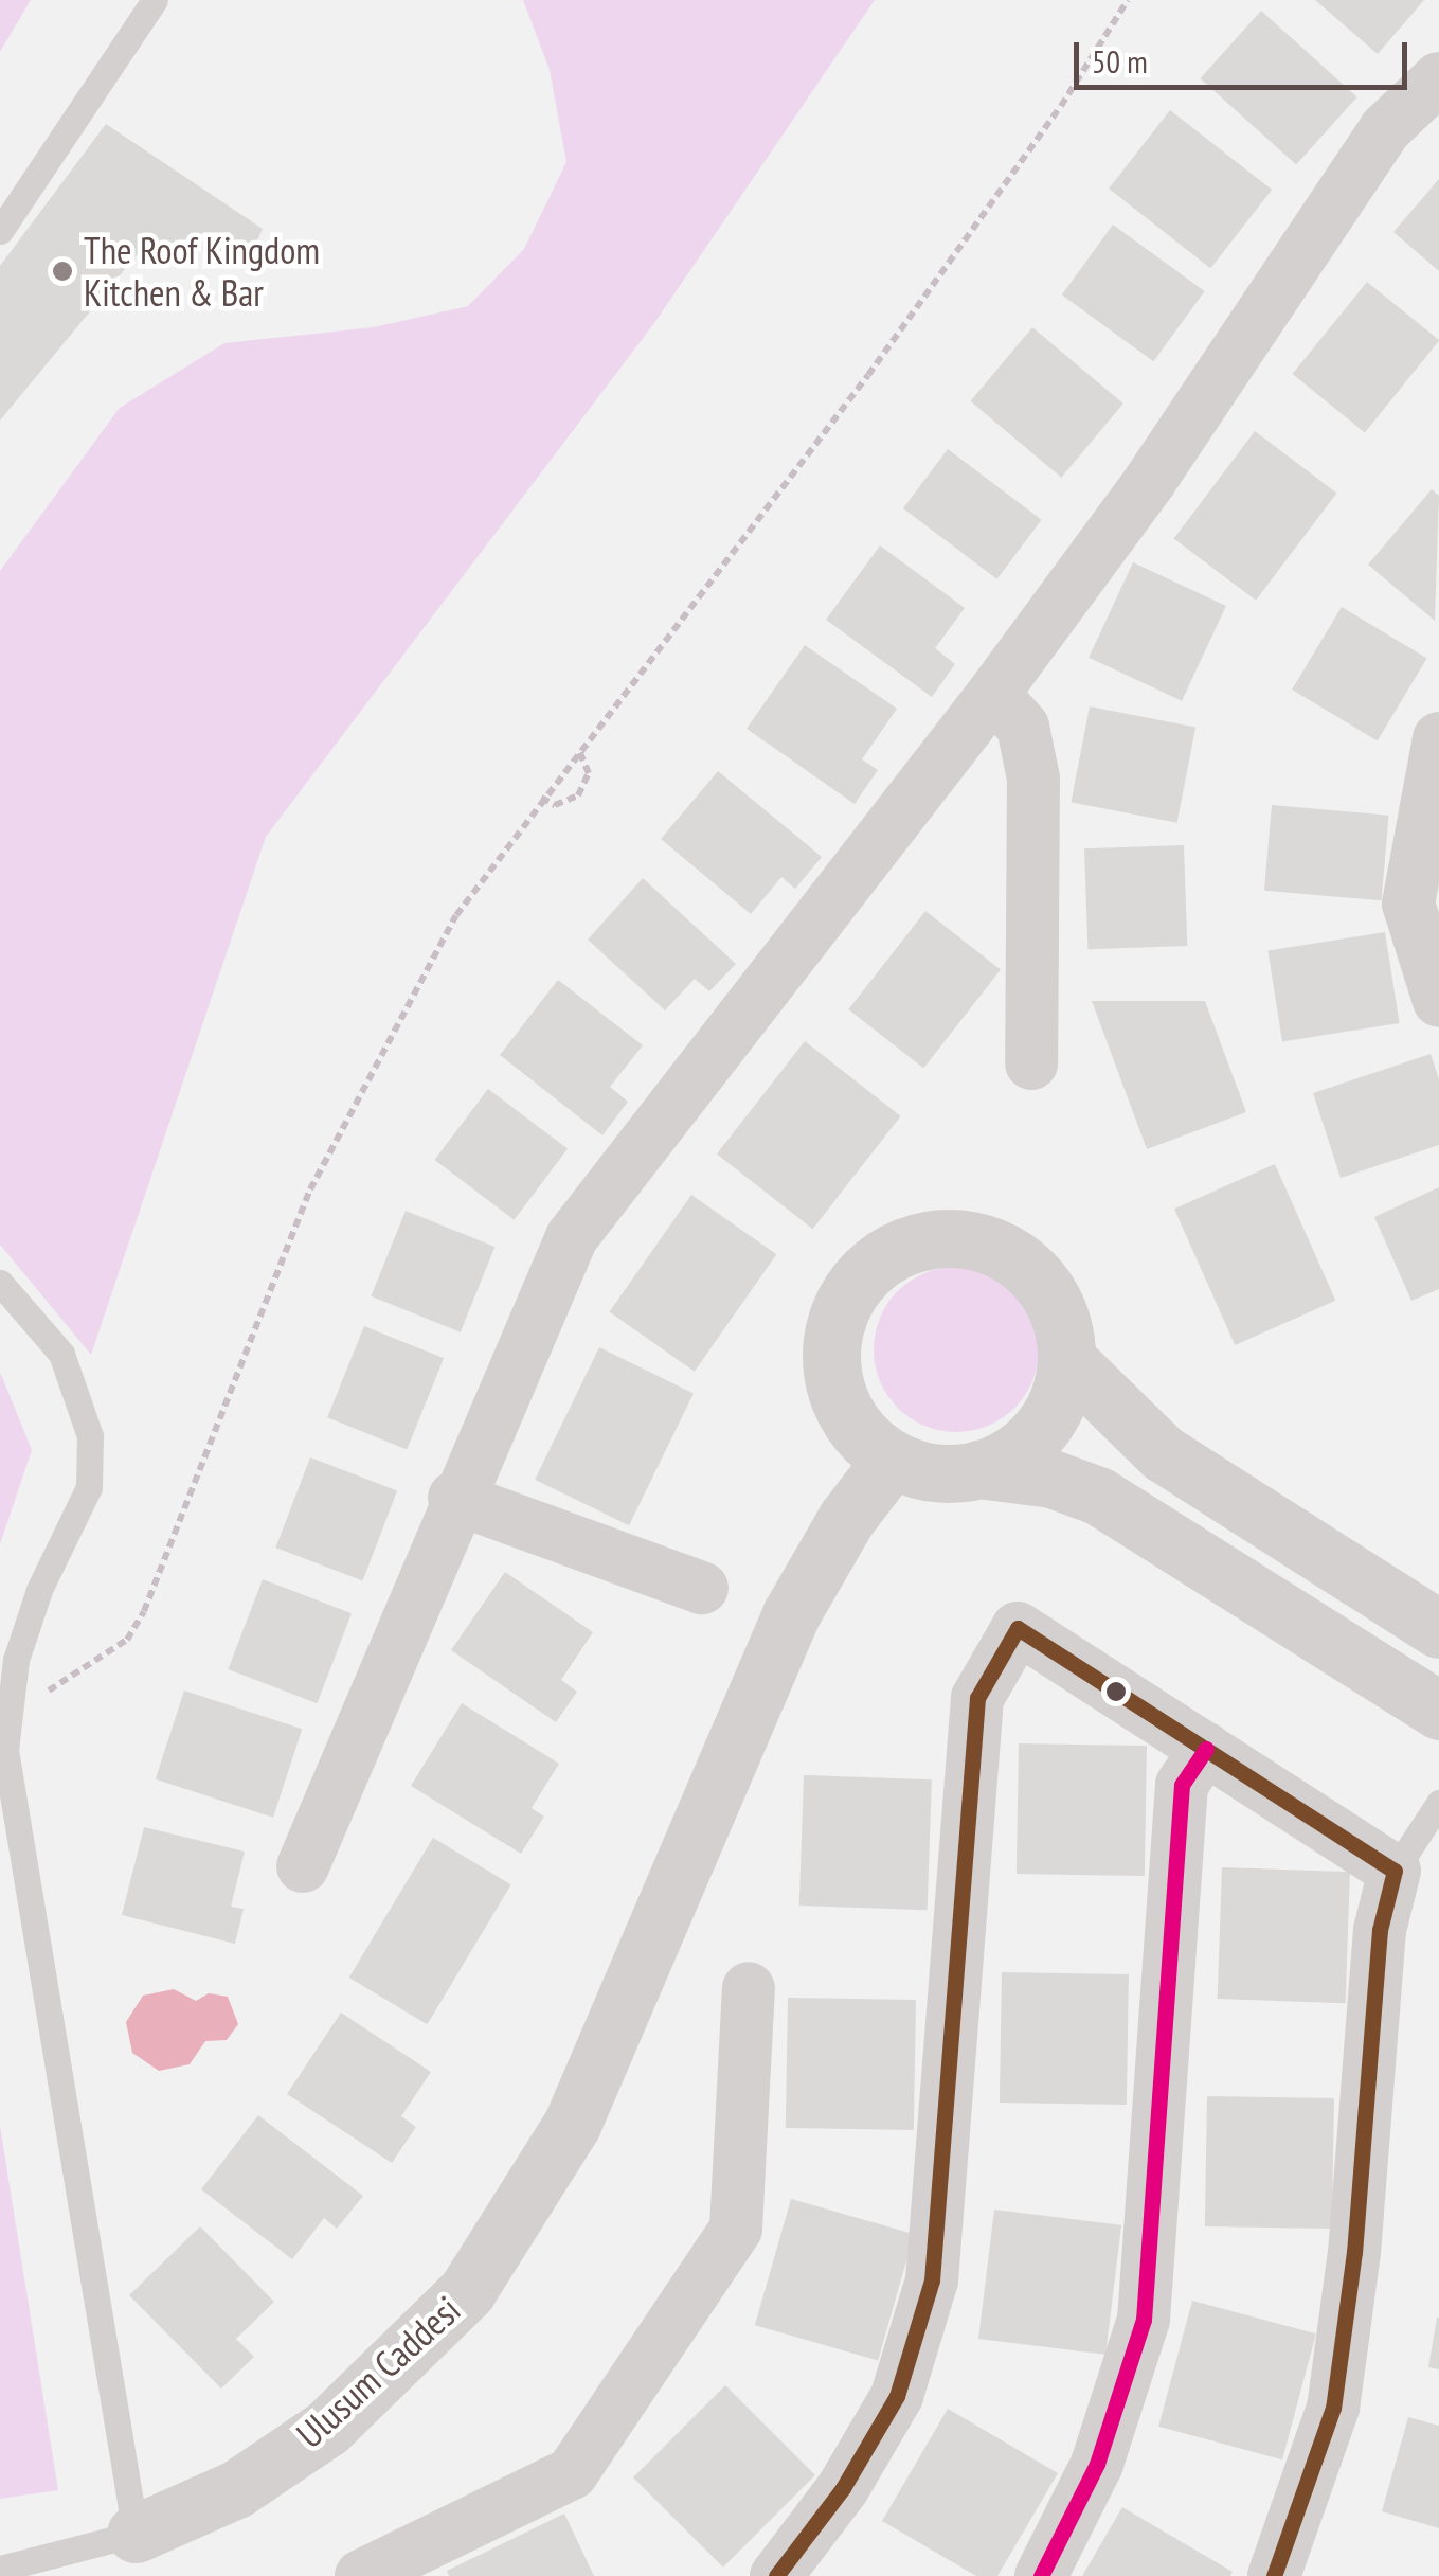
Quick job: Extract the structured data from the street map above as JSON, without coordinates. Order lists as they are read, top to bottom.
{
  "streets": {
    "street": ["Ulusum Caddesi"]
  },
  "places": ["The Roof Kingdom Kitchen & Bar"],
  "scale_bar": "50 m"
}
